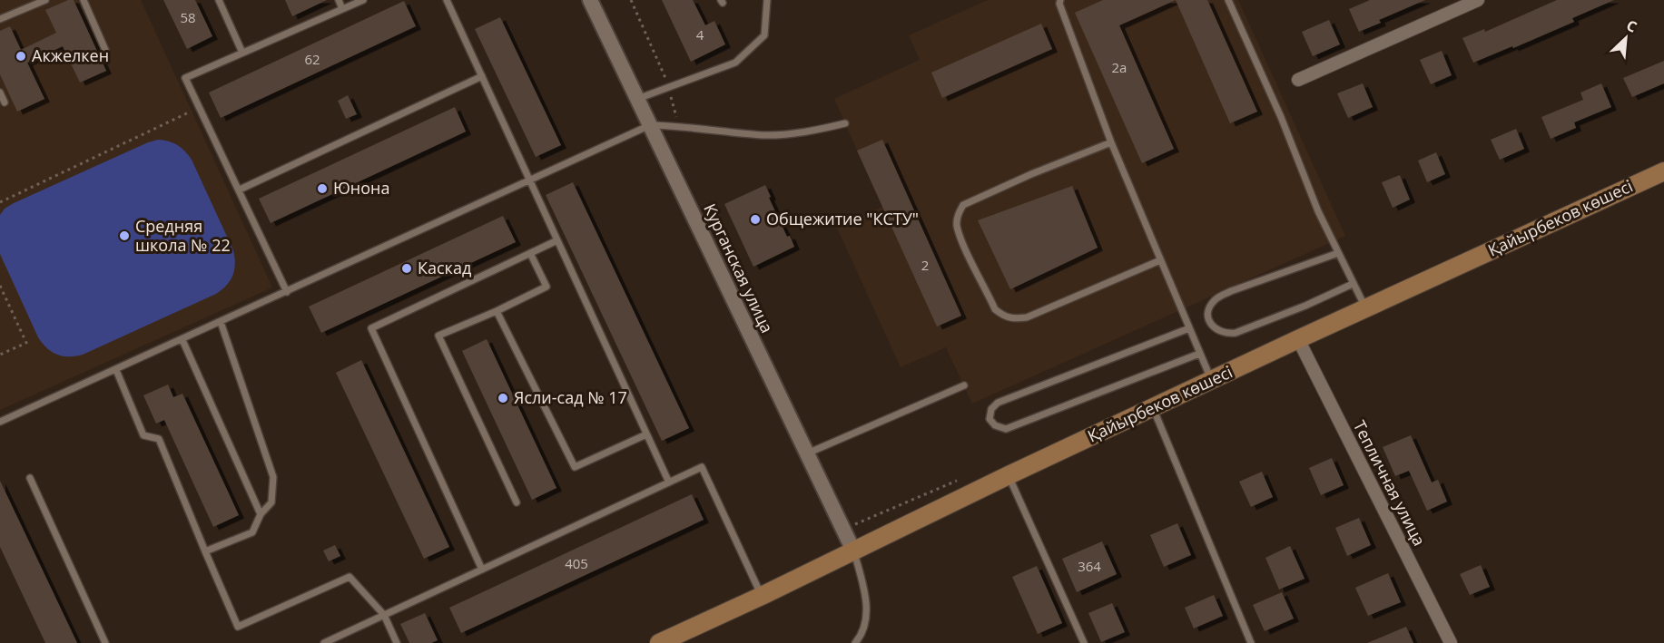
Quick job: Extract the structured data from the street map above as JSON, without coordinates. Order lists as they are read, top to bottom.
{
  "streets": {
    "main road": ["Қайырбеков көшесі"],
    "street": ["Курганская улица", "Тепличная улица"]
  },
  "crossings": [
    ["Қайырбеков көшесі", "Курганская улица"],
    ["Қайырбеков көшесі", "Тепличная улица"]
  ],
  "places": [
    "Акжелкен",
    "Юнона",
    "Общежитие \"КСТУ\"",
    "Средняя школа № 22",
    "Каскад",
    "Ясли-сад № 17"
  ],
  "house_numbers": [
    "58",
    "4",
    "62",
    "2а",
    "2",
    "405",
    "364"
  ],
  "north": "top right"
}
